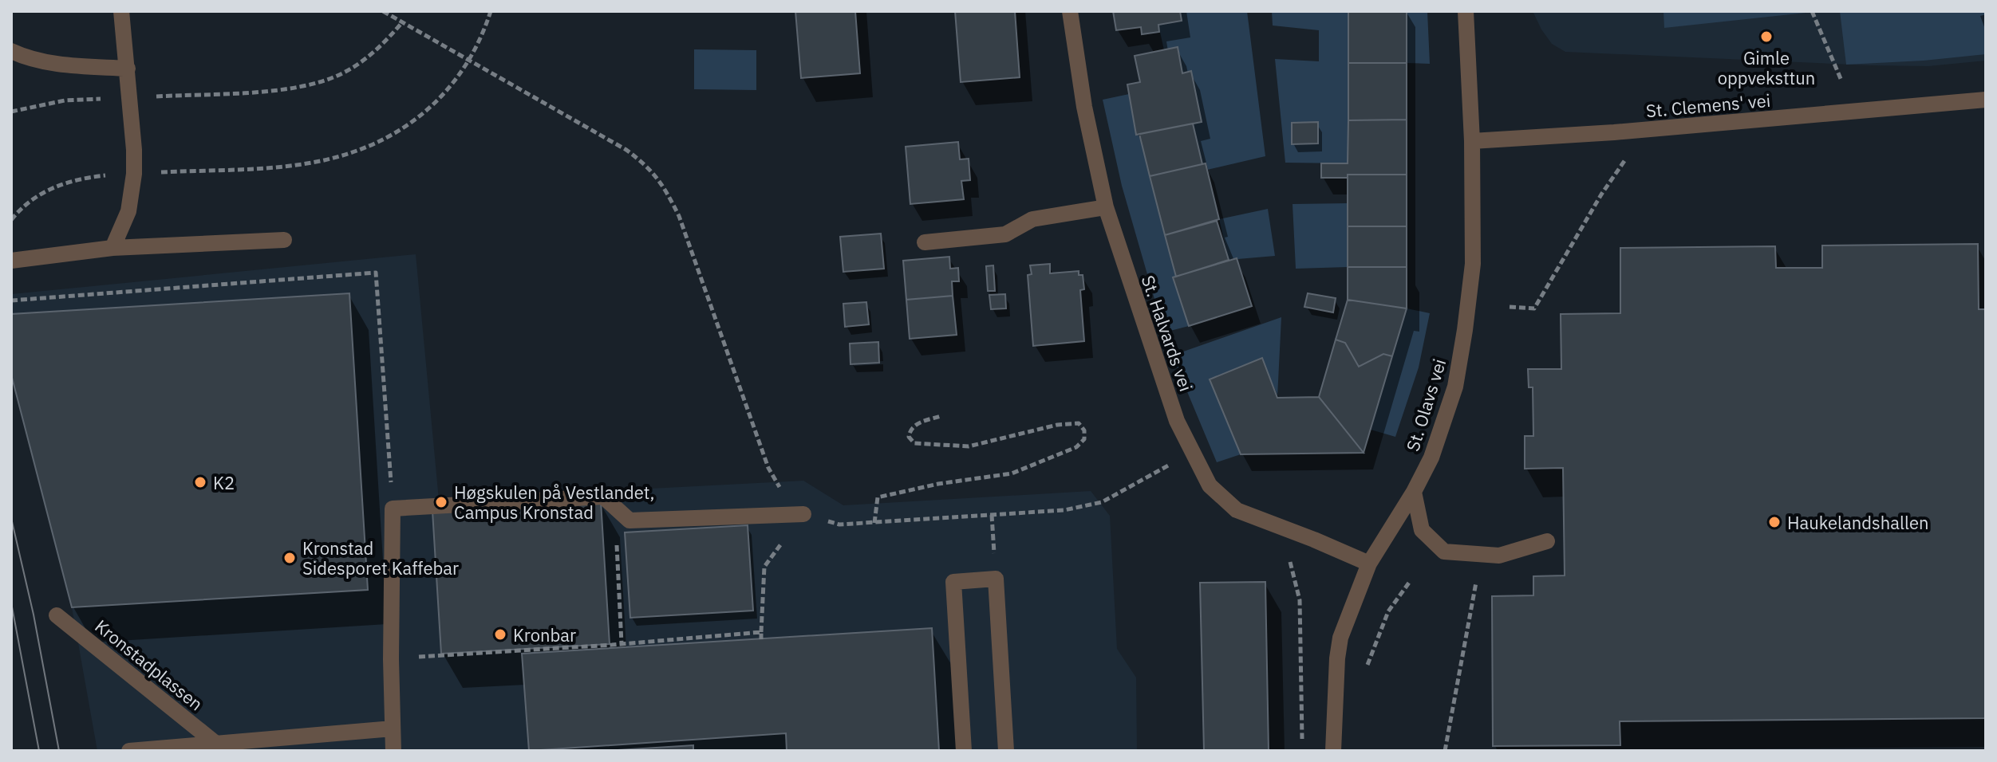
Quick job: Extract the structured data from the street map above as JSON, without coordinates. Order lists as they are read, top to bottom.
{
  "streets": {
    "street": [
      "St. Clemens' vei",
      "St. Halvards vei",
      "St. Olavs vei",
      "Kronstadplassen"
    ]
  },
  "crossings": [
    ["St. Clemens' vei", "St. Olavs vei"],
    ["St. Halvards vei", "St. Olavs vei"]
  ],
  "places": [
    "Gimle oppveksttun",
    "K2",
    "Høgskulen på Vestlandet, Campus Kronstad",
    "Haukelandshallen",
    "Kronstad Sidesporet Kaffebar",
    "Kronbar"
  ]
}
